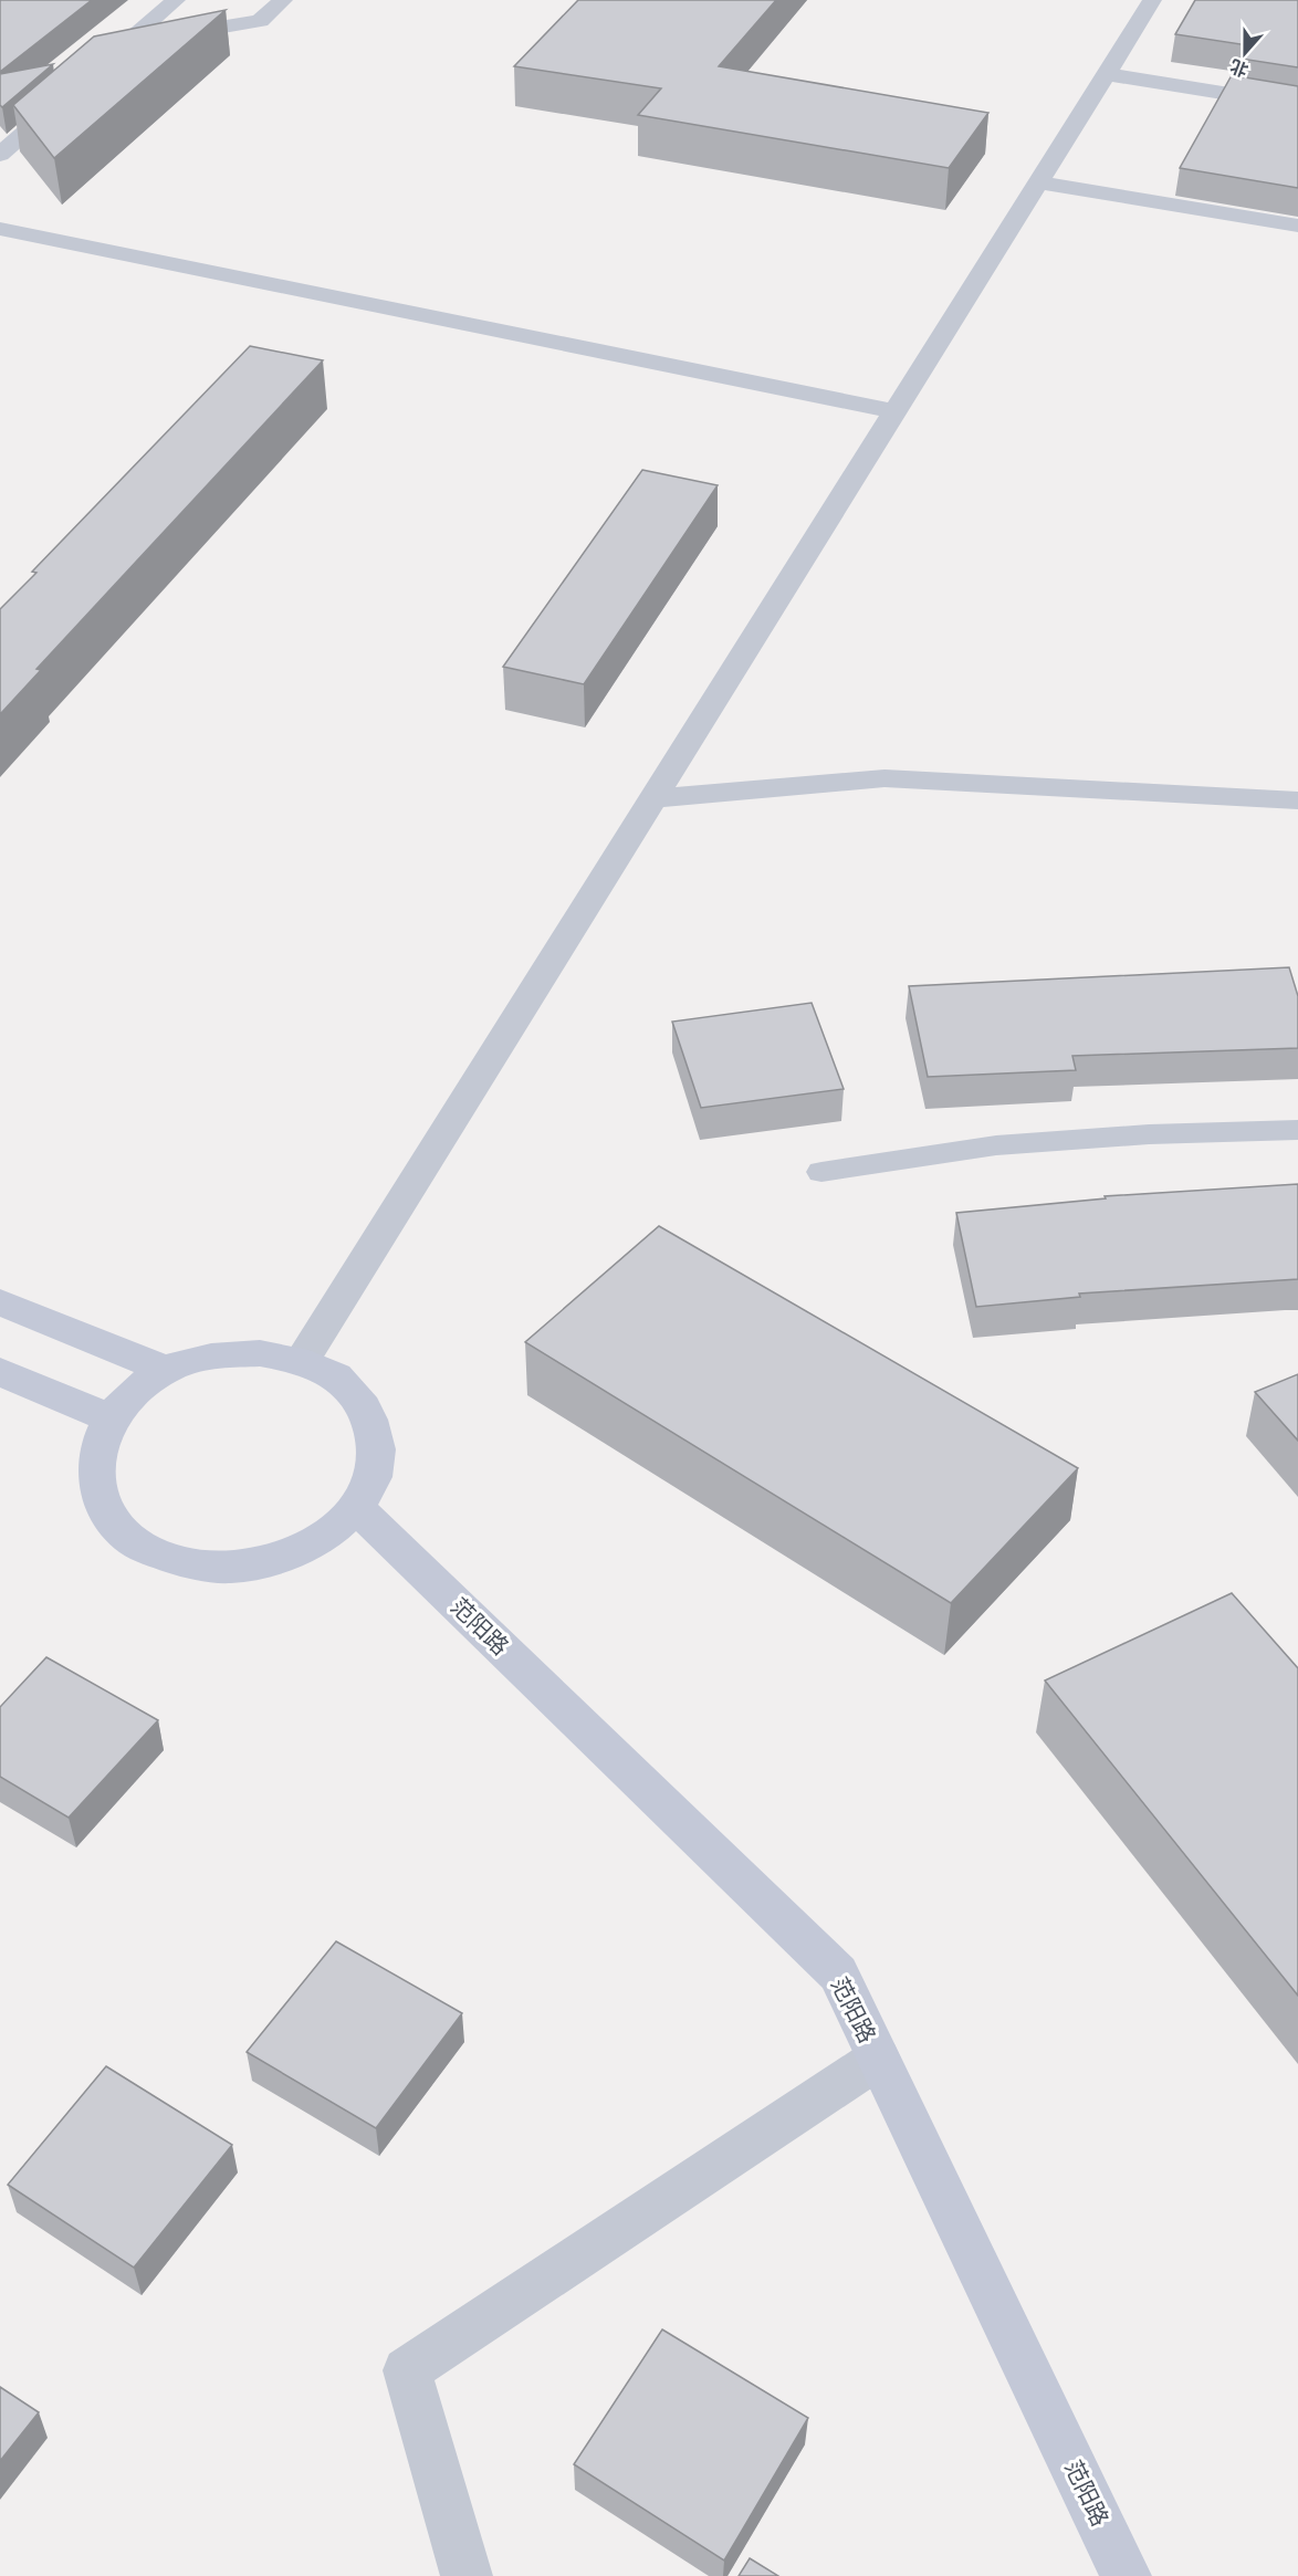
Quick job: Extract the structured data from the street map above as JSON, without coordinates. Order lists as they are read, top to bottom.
{
  "streets": {
    "street": ["范阳路"]
  },
  "north": "bottom"
}
